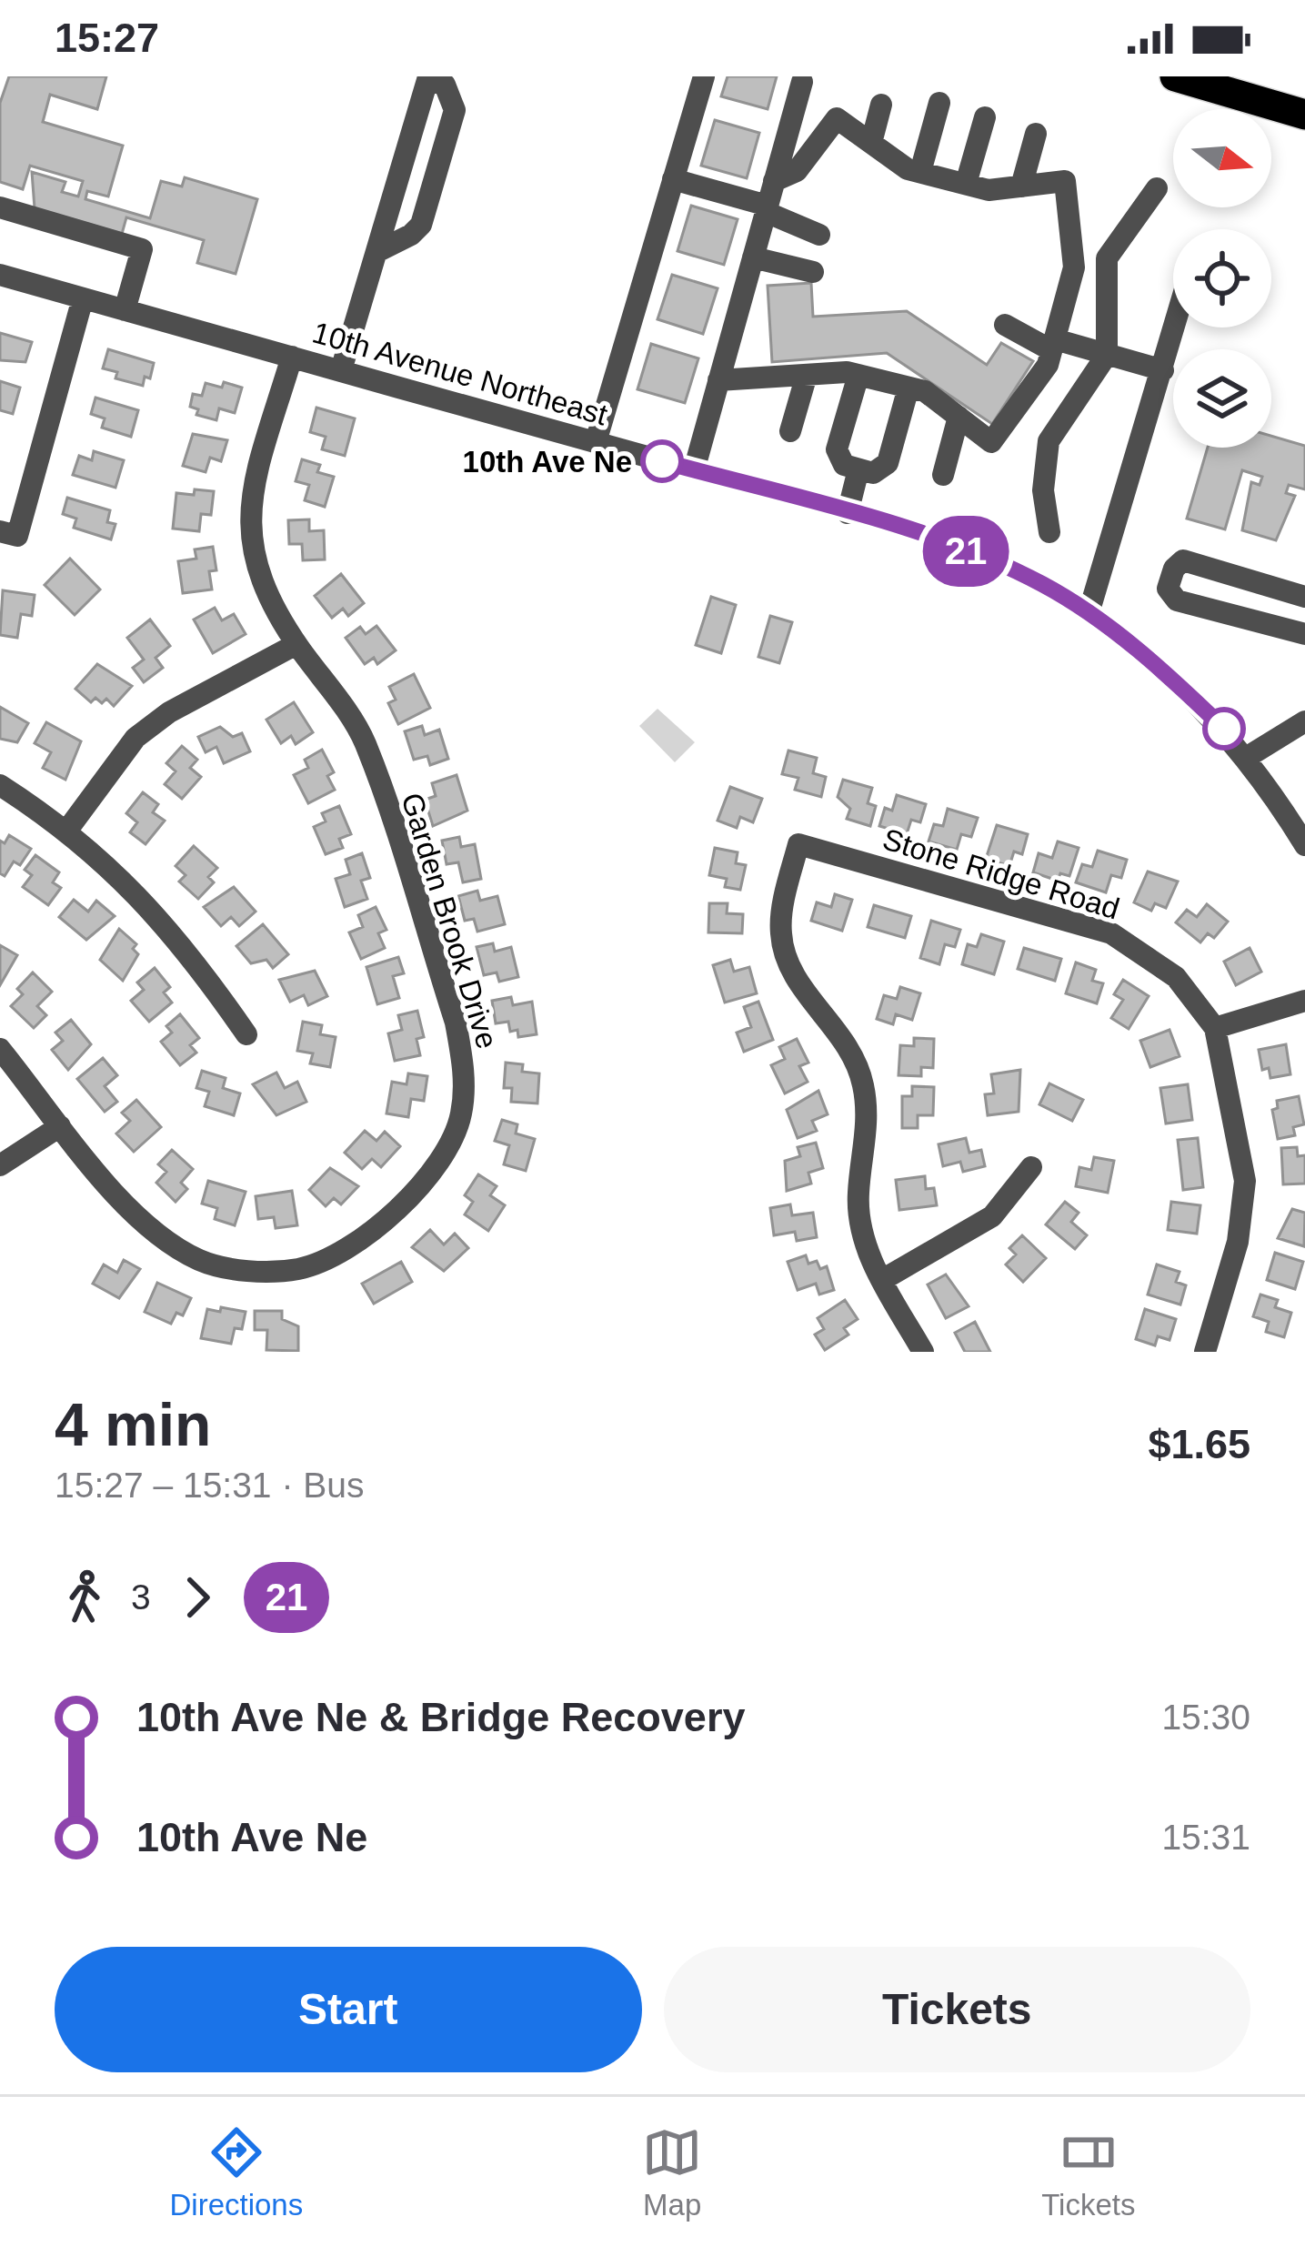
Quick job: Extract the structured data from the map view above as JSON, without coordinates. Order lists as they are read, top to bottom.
{
  "streets": {
    "street": ["10th Avenue Northeast", "Stone Ridge Road", "Garden Brook Drive"]
  },
  "crossings": [
    ["10th Avenue Northeast", "Garden Brook Drive"]
  ],
  "places": ["10th Ave Ne"],
  "lines": ["bus line 21"],
  "north": "right",
  "page": {
    "status": "15:27",
    "on_map": "21",
    "heading": ["4 min", "15:27 – 15:31 · Bus", "$1.65"],
    "legs": ["3", "21"],
    "list": [
      {
        "name": "10th Ave Ne & Bridge Recovery",
        "value": "15:30"
      },
      {
        "name": "10th Ave Ne",
        "value": "15:31"
      }
    ],
    "buttons": ["Start", "Tickets"],
    "tabs": ["Directions", "Map", "Tickets"]
  }
}
